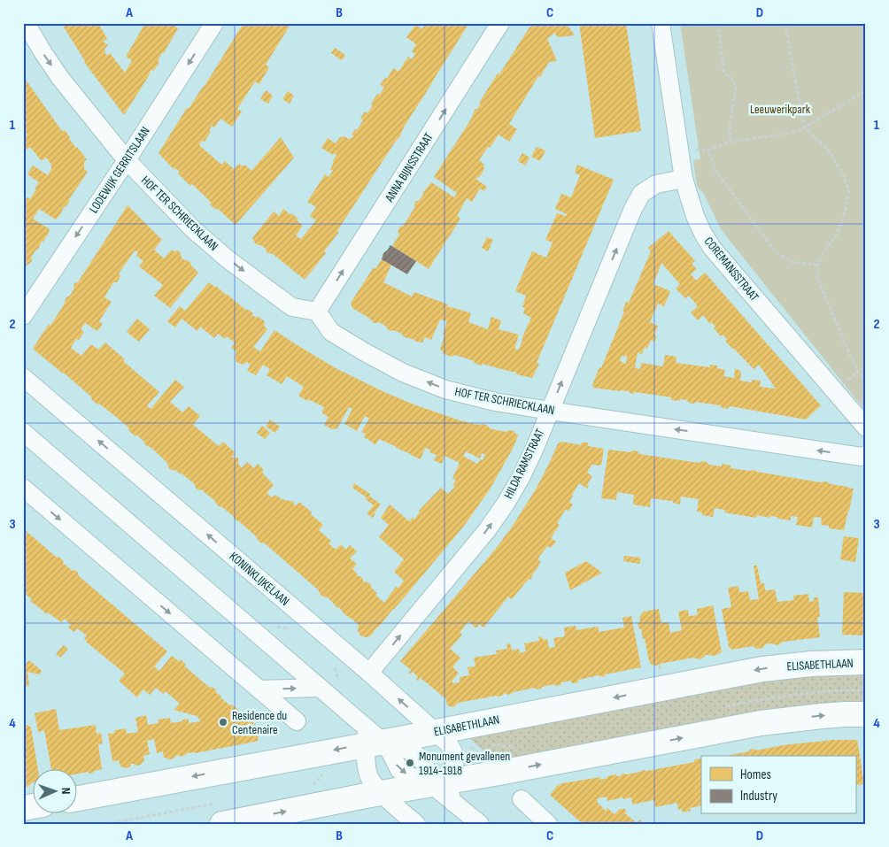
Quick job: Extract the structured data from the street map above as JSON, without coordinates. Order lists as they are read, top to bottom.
{
  "streets": {
    "main road": ["ELISABETHLAAN"],
    "street": [
      "ANNA BIJNSSTRAAT",
      "LODEWIJK GERRITSLAAN",
      "HOF TER SCHRIECKLAAN",
      "COREMANSSTRAAT",
      "HILDA RAMSTRAAT",
      "KONINKLIJKELAAN"
    ]
  },
  "crossings": [
    ["ANNA BIJNSSTRAAT", "HOF TER SCHRIECKLAAN"],
    ["LODEWIJK GERRITSLAAN", "HOF TER SCHRIECKLAAN"],
    ["HOF TER SCHRIECKLAAN", "HILDA RAMSTRAAT"],
    ["COREMANSSTRAAT", "HILDA RAMSTRAAT"],
    ["HILDA RAMSTRAAT", "KONINKLIJKELAAN"],
    ["KONINKLIJKELAAN", "ELISABETHLAAN"]
  ],
  "one_way": ["ANNA BIJNSSTRAAT", "LODEWIJK GERRITSLAAN", "HILDA RAMSTRAAT"],
  "parks": ["Leeuwerikpark"],
  "places": ["Residence du Centenaire", "Monument gevallenen 1914-1918"],
  "legend": ["Homes", "Industry"],
  "north": "right",
  "grid": {
    "columns": [
      "A",
      "B",
      "C",
      "D"
    ],
    "rows": [
      "1",
      "2",
      "3",
      "4"
    ]
  }
}
